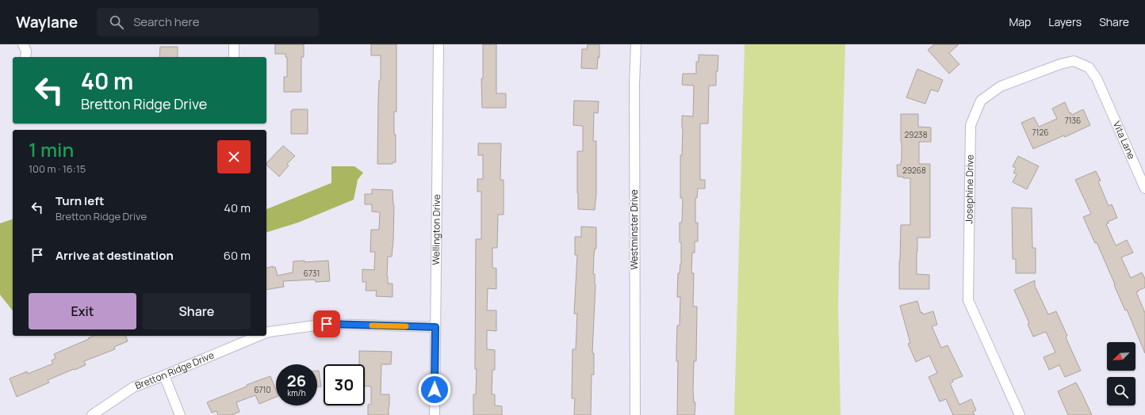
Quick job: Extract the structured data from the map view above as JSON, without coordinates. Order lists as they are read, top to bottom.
{
  "streets": {
    "street": [
      "Vita Lane",
      "Josephine Drive",
      "Wellington Drive",
      "Westminster Drive",
      "Bretton Ridge Drive"
    ]
  },
  "crossings": [
    ["Vita Lane", "Josephine Drive"]
  ],
  "house_numbers": [
    "7136",
    "7126",
    "29238",
    "29268",
    "6731",
    "6710"
  ],
  "north": "bottom left",
  "page": {
    "header": "Waylane",
    "search": "Search here",
    "nav": ["Map", "Layers", "Share"],
    "turn": ["40 m", "Bretton Ridge Drive"],
    "heading": ["1 min", "100 m · 16:15"],
    "list": [
      {
        "name": "Turn left",
        "note": "Bretton Ridge Drive",
        "value": "40 m"
      },
      {
        "name": "Arrive at destination",
        "value": "60 m"
      }
    ],
    "buttons": ["Exit", "Share"],
    "speed": "26 km/h",
    "limit": "30"
  }
}
